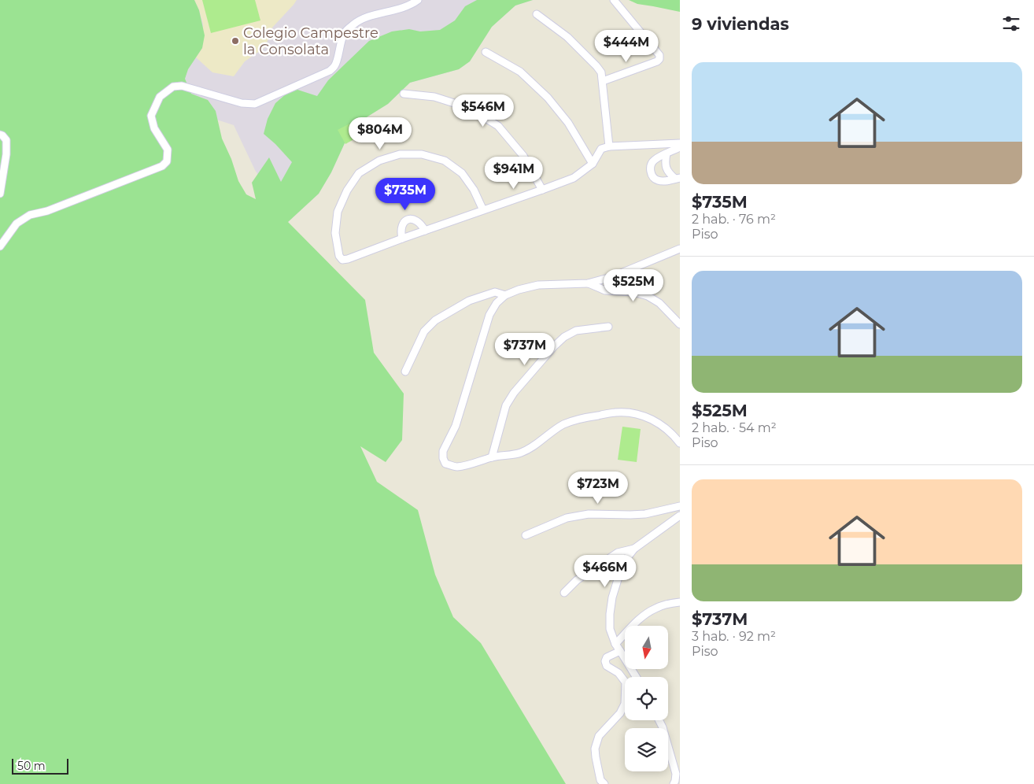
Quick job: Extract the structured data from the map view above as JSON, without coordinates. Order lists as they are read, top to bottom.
{
  "places": ["Colegio Campestre la Consolata"],
  "scale_bar": "50 m",
  "north": "bottom",
  "page": {
    "heading": "9 viviendas",
    "price": [
      "$444M",
      "$546M",
      "$804M",
      "$941M",
      "$735M",
      "$525M",
      "$737M",
      "$723M",
      "$466M"
    ],
    "list": [
      {
        "name": "$735M",
        "note": "2 hab. · 76 m² · Piso"
      },
      {
        "name": "$525M",
        "note": "2 hab. · 54 m² · Piso"
      },
      {
        "name": "$737M",
        "note": "3 hab. · 92 m² · Piso"
      }
    ],
    "scale": "50 m"
  }
}
